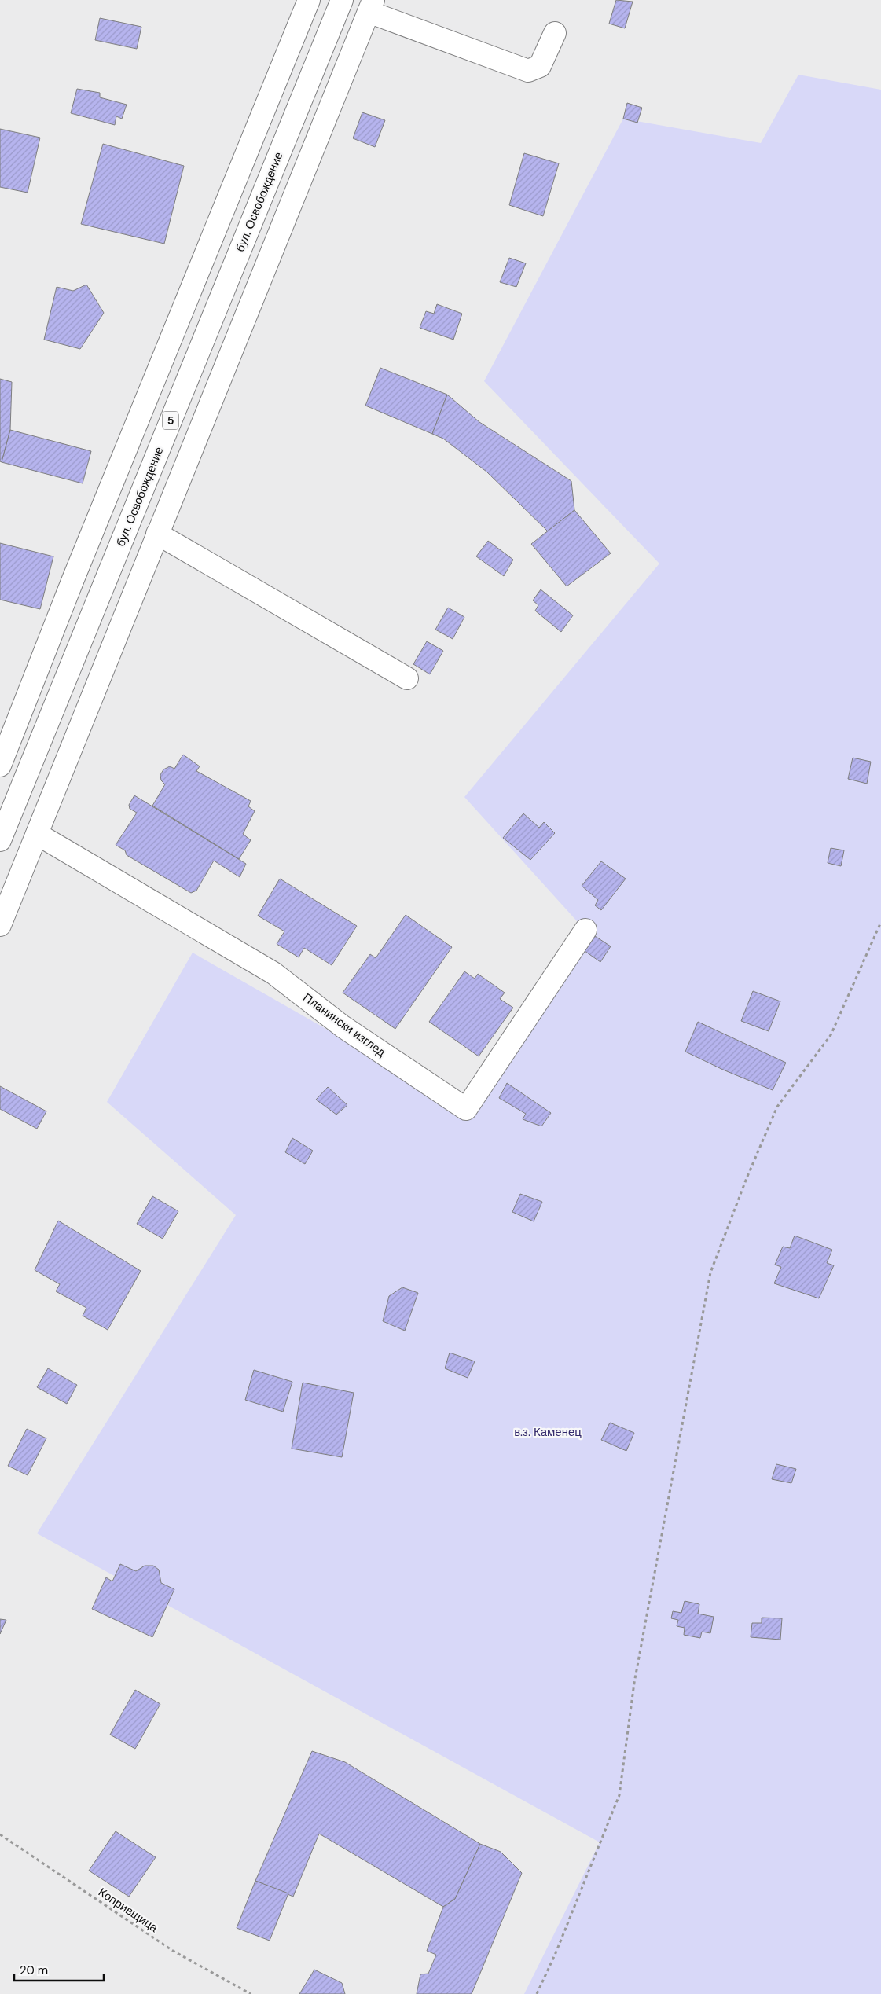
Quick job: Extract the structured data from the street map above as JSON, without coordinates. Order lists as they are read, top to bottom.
{
  "streets": {
    "street": ["бул. Освобождение", "5", "Планински изглед"],
    "path": ["Копривщица"]
  },
  "parks": ["в.з. Каменец"],
  "scale_bar": "20 m"
}
